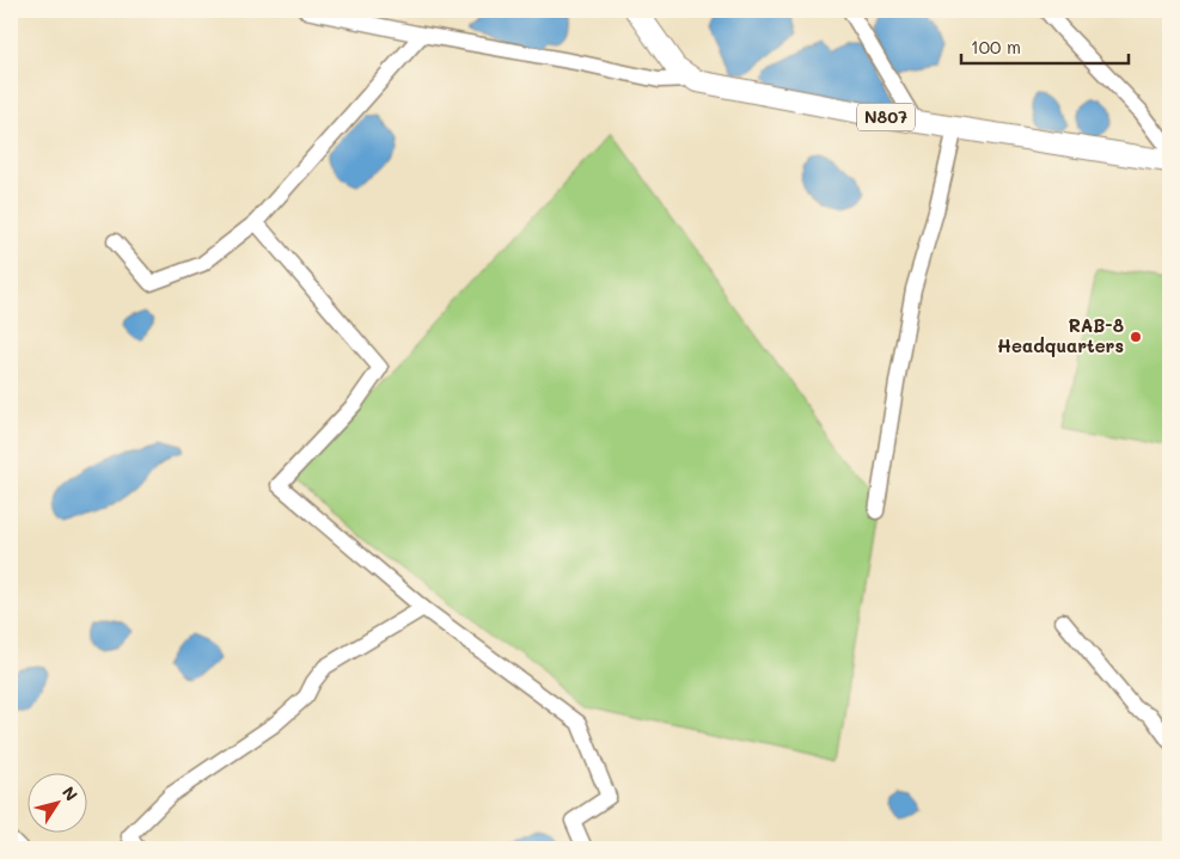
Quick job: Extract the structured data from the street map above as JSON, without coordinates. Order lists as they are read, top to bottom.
{
  "streets": {
    "highway": ["N807"]
  },
  "places": ["RAB-8 Headquarters"],
  "scale_bar": "100 m",
  "north": "top right"
}
